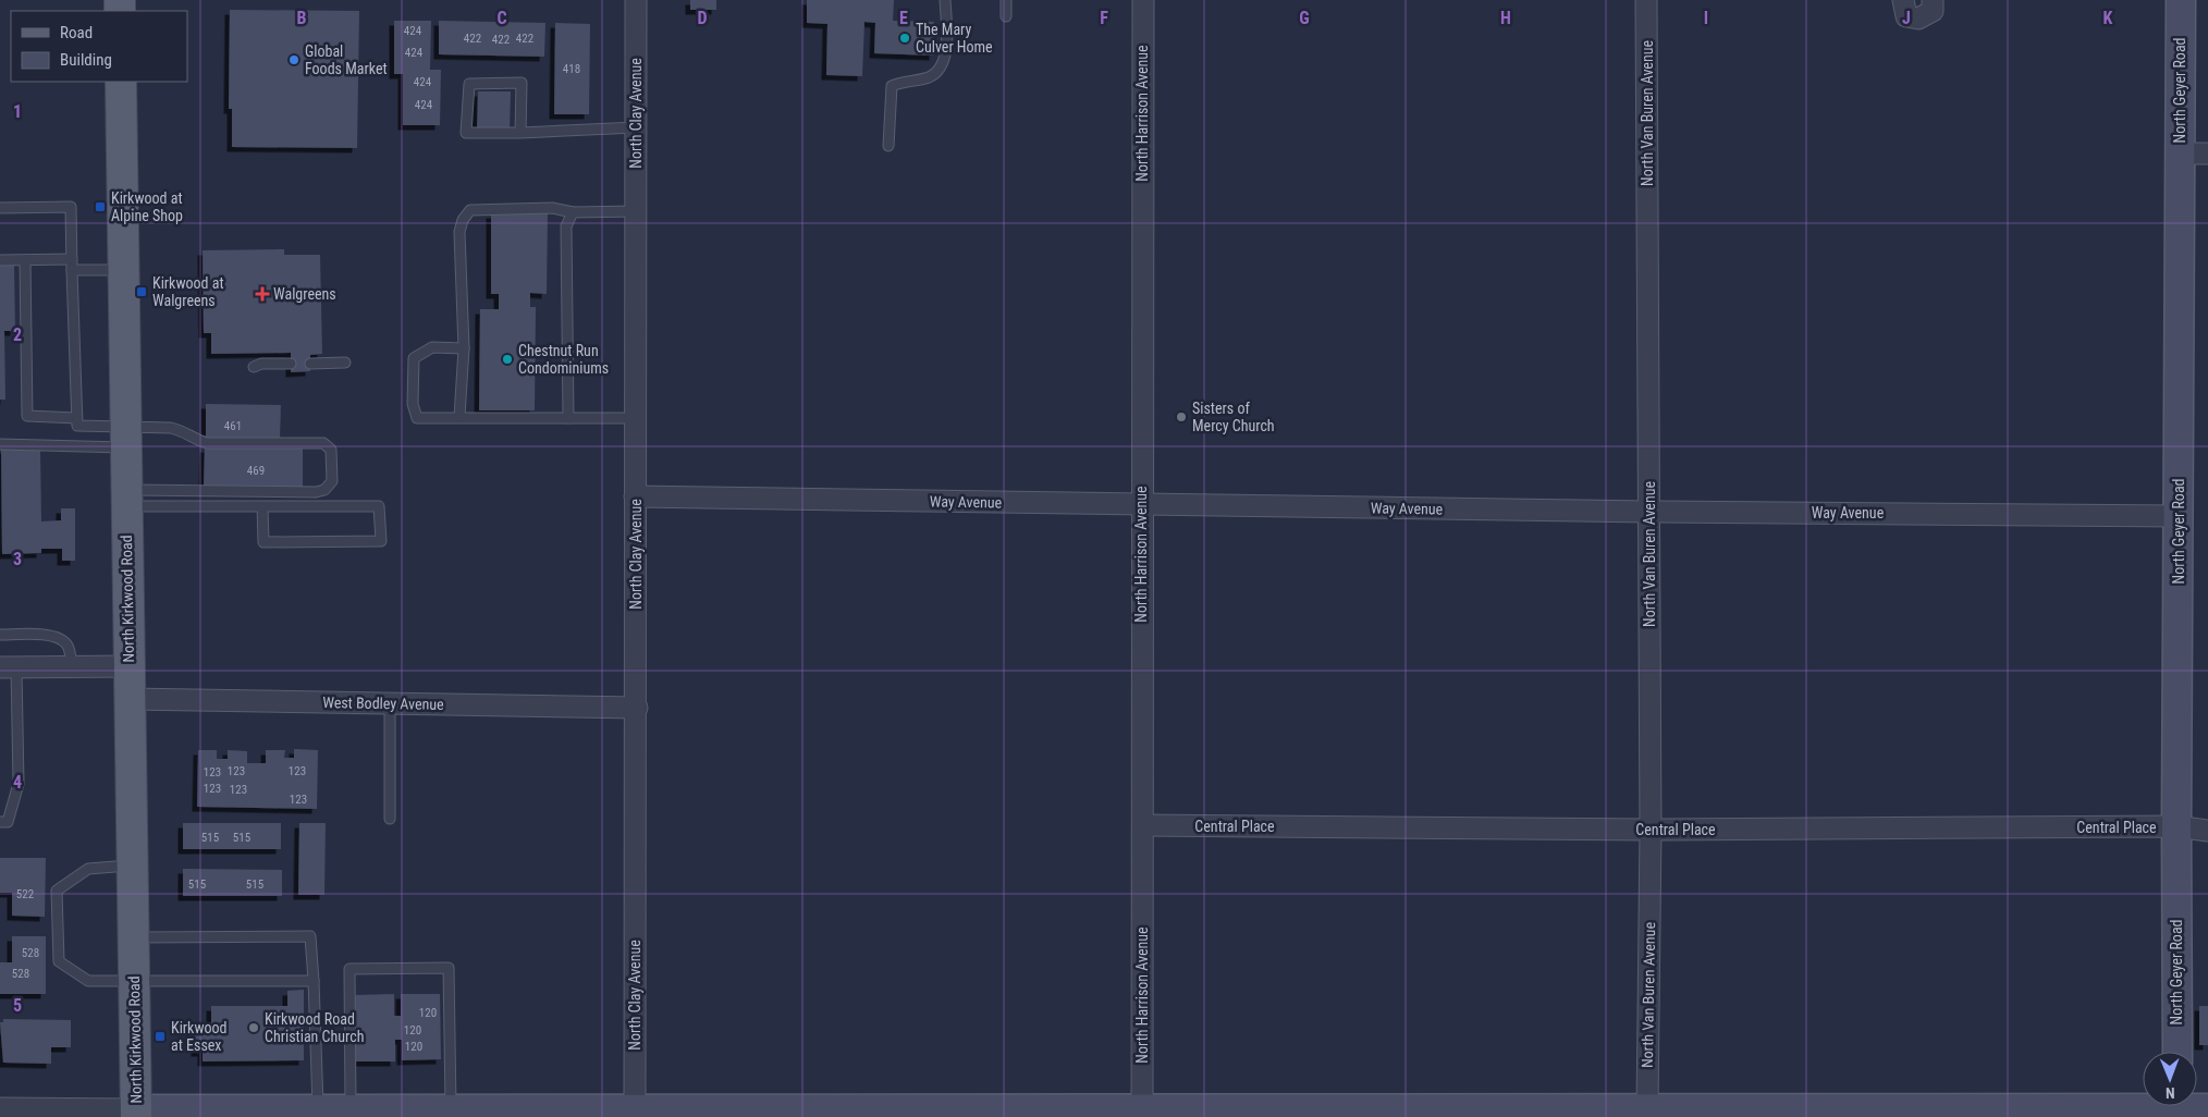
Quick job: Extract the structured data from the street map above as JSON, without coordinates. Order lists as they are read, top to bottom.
{
  "streets": {
    "main road": ["North Kirkwood Road"],
    "street": [
      "North Geyer Road",
      "North Clay Avenue",
      "North Harrison Avenue",
      "North Van Buren Avenue",
      "Way Avenue",
      "West Bodley Avenue",
      "Central Place"
    ]
  },
  "crossings": [
    ["North Geyer Road", "Way Avenue"],
    ["North Geyer Road", "Central Place"],
    ["North Clay Avenue", "Way Avenue"],
    ["North Clay Avenue", "West Bodley Avenue"],
    ["North Harrison Avenue", "Way Avenue"],
    ["North Harrison Avenue", "Central Place"],
    ["North Van Buren Avenue", "Way Avenue"],
    ["North Van Buren Avenue", "Central Place"],
    ["North Kirkwood Road", "West Bodley Avenue"]
  ],
  "places": {
    "other": [
      "The Mary Culver Home",
      "Global Foods Market",
      "Chestnut Run Condominiums",
      "Sisters of Mercy Church",
      "Kirkwood Road Christian Church"
    ],
    "transit": ["Kirkwood at Alpine Shop", "Kirkwood at Walgreens", "Kirkwood at Essex"],
    "health": ["Walgreens"]
  },
  "house_numbers": [
    "424",
    "422",
    "422",
    "422",
    "424",
    "418",
    "424",
    "424",
    "461",
    "469",
    "123",
    "123",
    "123",
    "123",
    "123",
    "123",
    "515",
    "515",
    "515",
    "515",
    "522",
    "528",
    "528",
    "120",
    "120",
    "120"
  ],
  "legend": ["Road", "Building"],
  "north": "bottom",
  "grid": {
    "columns": [
      "B",
      "C",
      "D",
      "E",
      "F",
      "G",
      "H",
      "I",
      "J",
      "K"
    ],
    "rows": [
      "1",
      "2",
      "3",
      "4",
      "5"
    ]
  }
}
